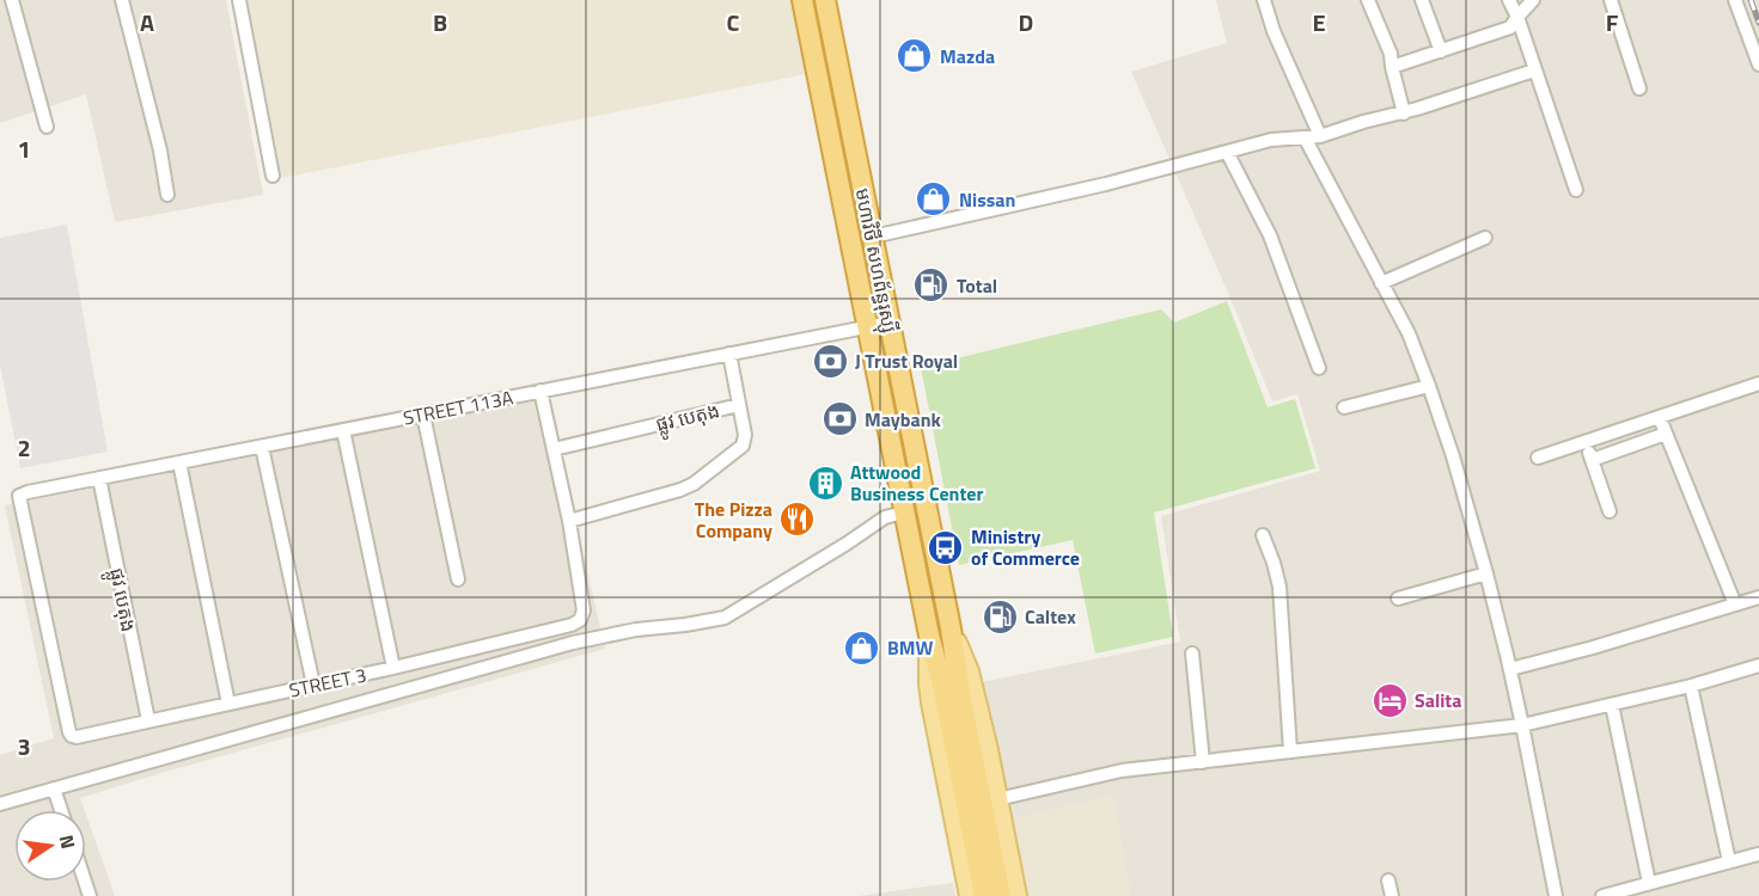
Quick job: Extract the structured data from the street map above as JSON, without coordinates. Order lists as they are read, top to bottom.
{
  "streets": {
    "highway": ["មហាវិថី សហព័ន្ធរុស្ស៊ី"],
    "street": ["STREET 113A", "ផ្លូវ បេតុង", "STREET 3"]
  },
  "crossings": [
    ["មហាវិថី សហព័ន្ធរុស្ស៊ី", "STREET 113A"],
    ["STREET 113A", "ផ្លូវ បេតុង"],
    ["STREET 113A", "STREET 3"],
    ["ផ្លូវ បេតុង", "STREET 3"]
  ],
  "places": {
    "shop": ["Mazda", "Nissan", "BMW"],
    "fuel station": ["Total", "Caltex"],
    "bank": ["J Trust Royal", "Maybank"],
    "building": ["Attwood Business Center"],
    "restaurant": ["The Pizza Company"],
    "bus stop": ["Ministry of Commerce"],
    "hotel": ["Salita"]
  },
  "north": "right",
  "grid": {
    "columns": [
      "A",
      "B",
      "C",
      "D",
      "E",
      "F"
    ],
    "rows": ["1", "2", "3"]
  }
}
